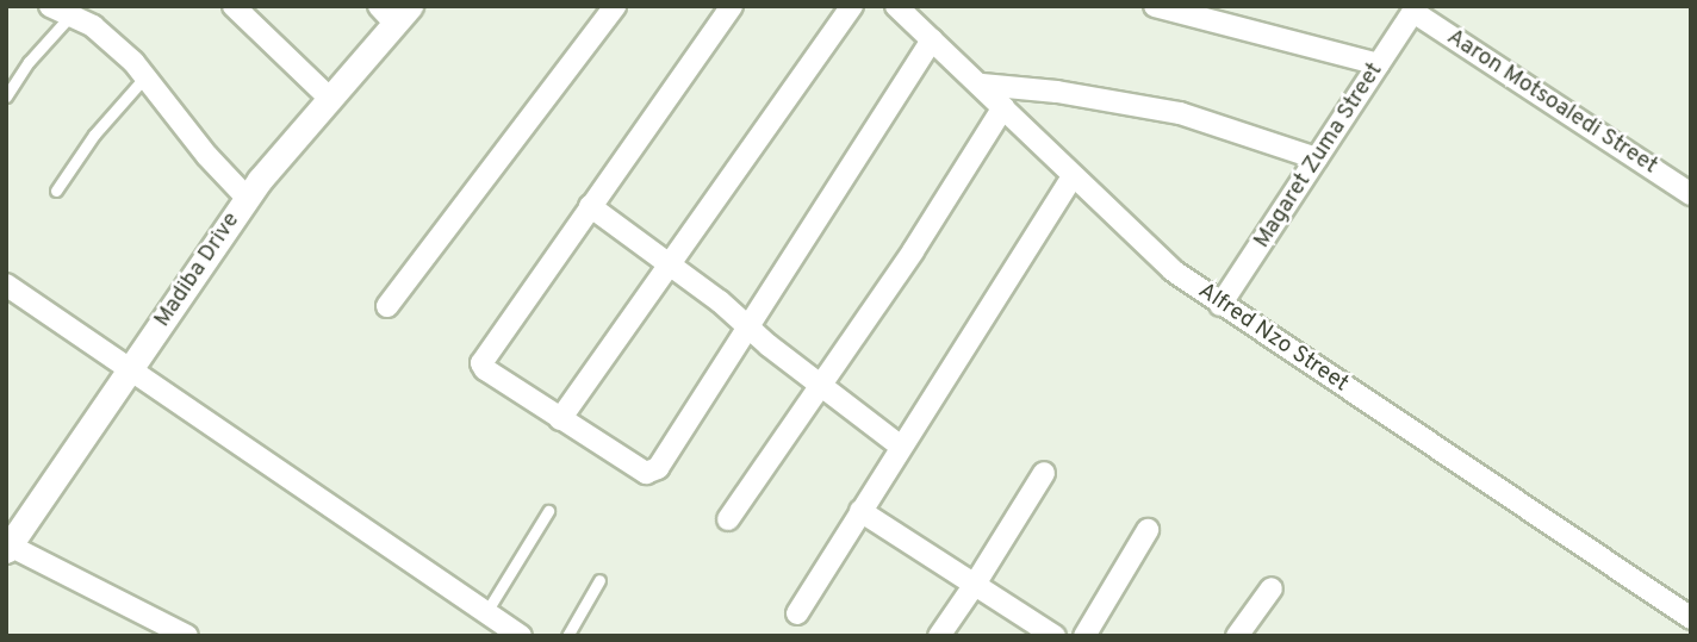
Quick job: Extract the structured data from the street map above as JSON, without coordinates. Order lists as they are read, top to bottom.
{
  "streets": {
    "street": [
      "Aaron Motsoaledi Street",
      "Magaret Zuma Street",
      "Madiba Drive",
      "Alfred Nzo Street"
    ]
  },
  "crossings": [
    ["Aaron Motsoaledi Street", "Magaret Zuma Street"],
    ["Magaret Zuma Street", "Alfred Nzo Street"]
  ]
}
